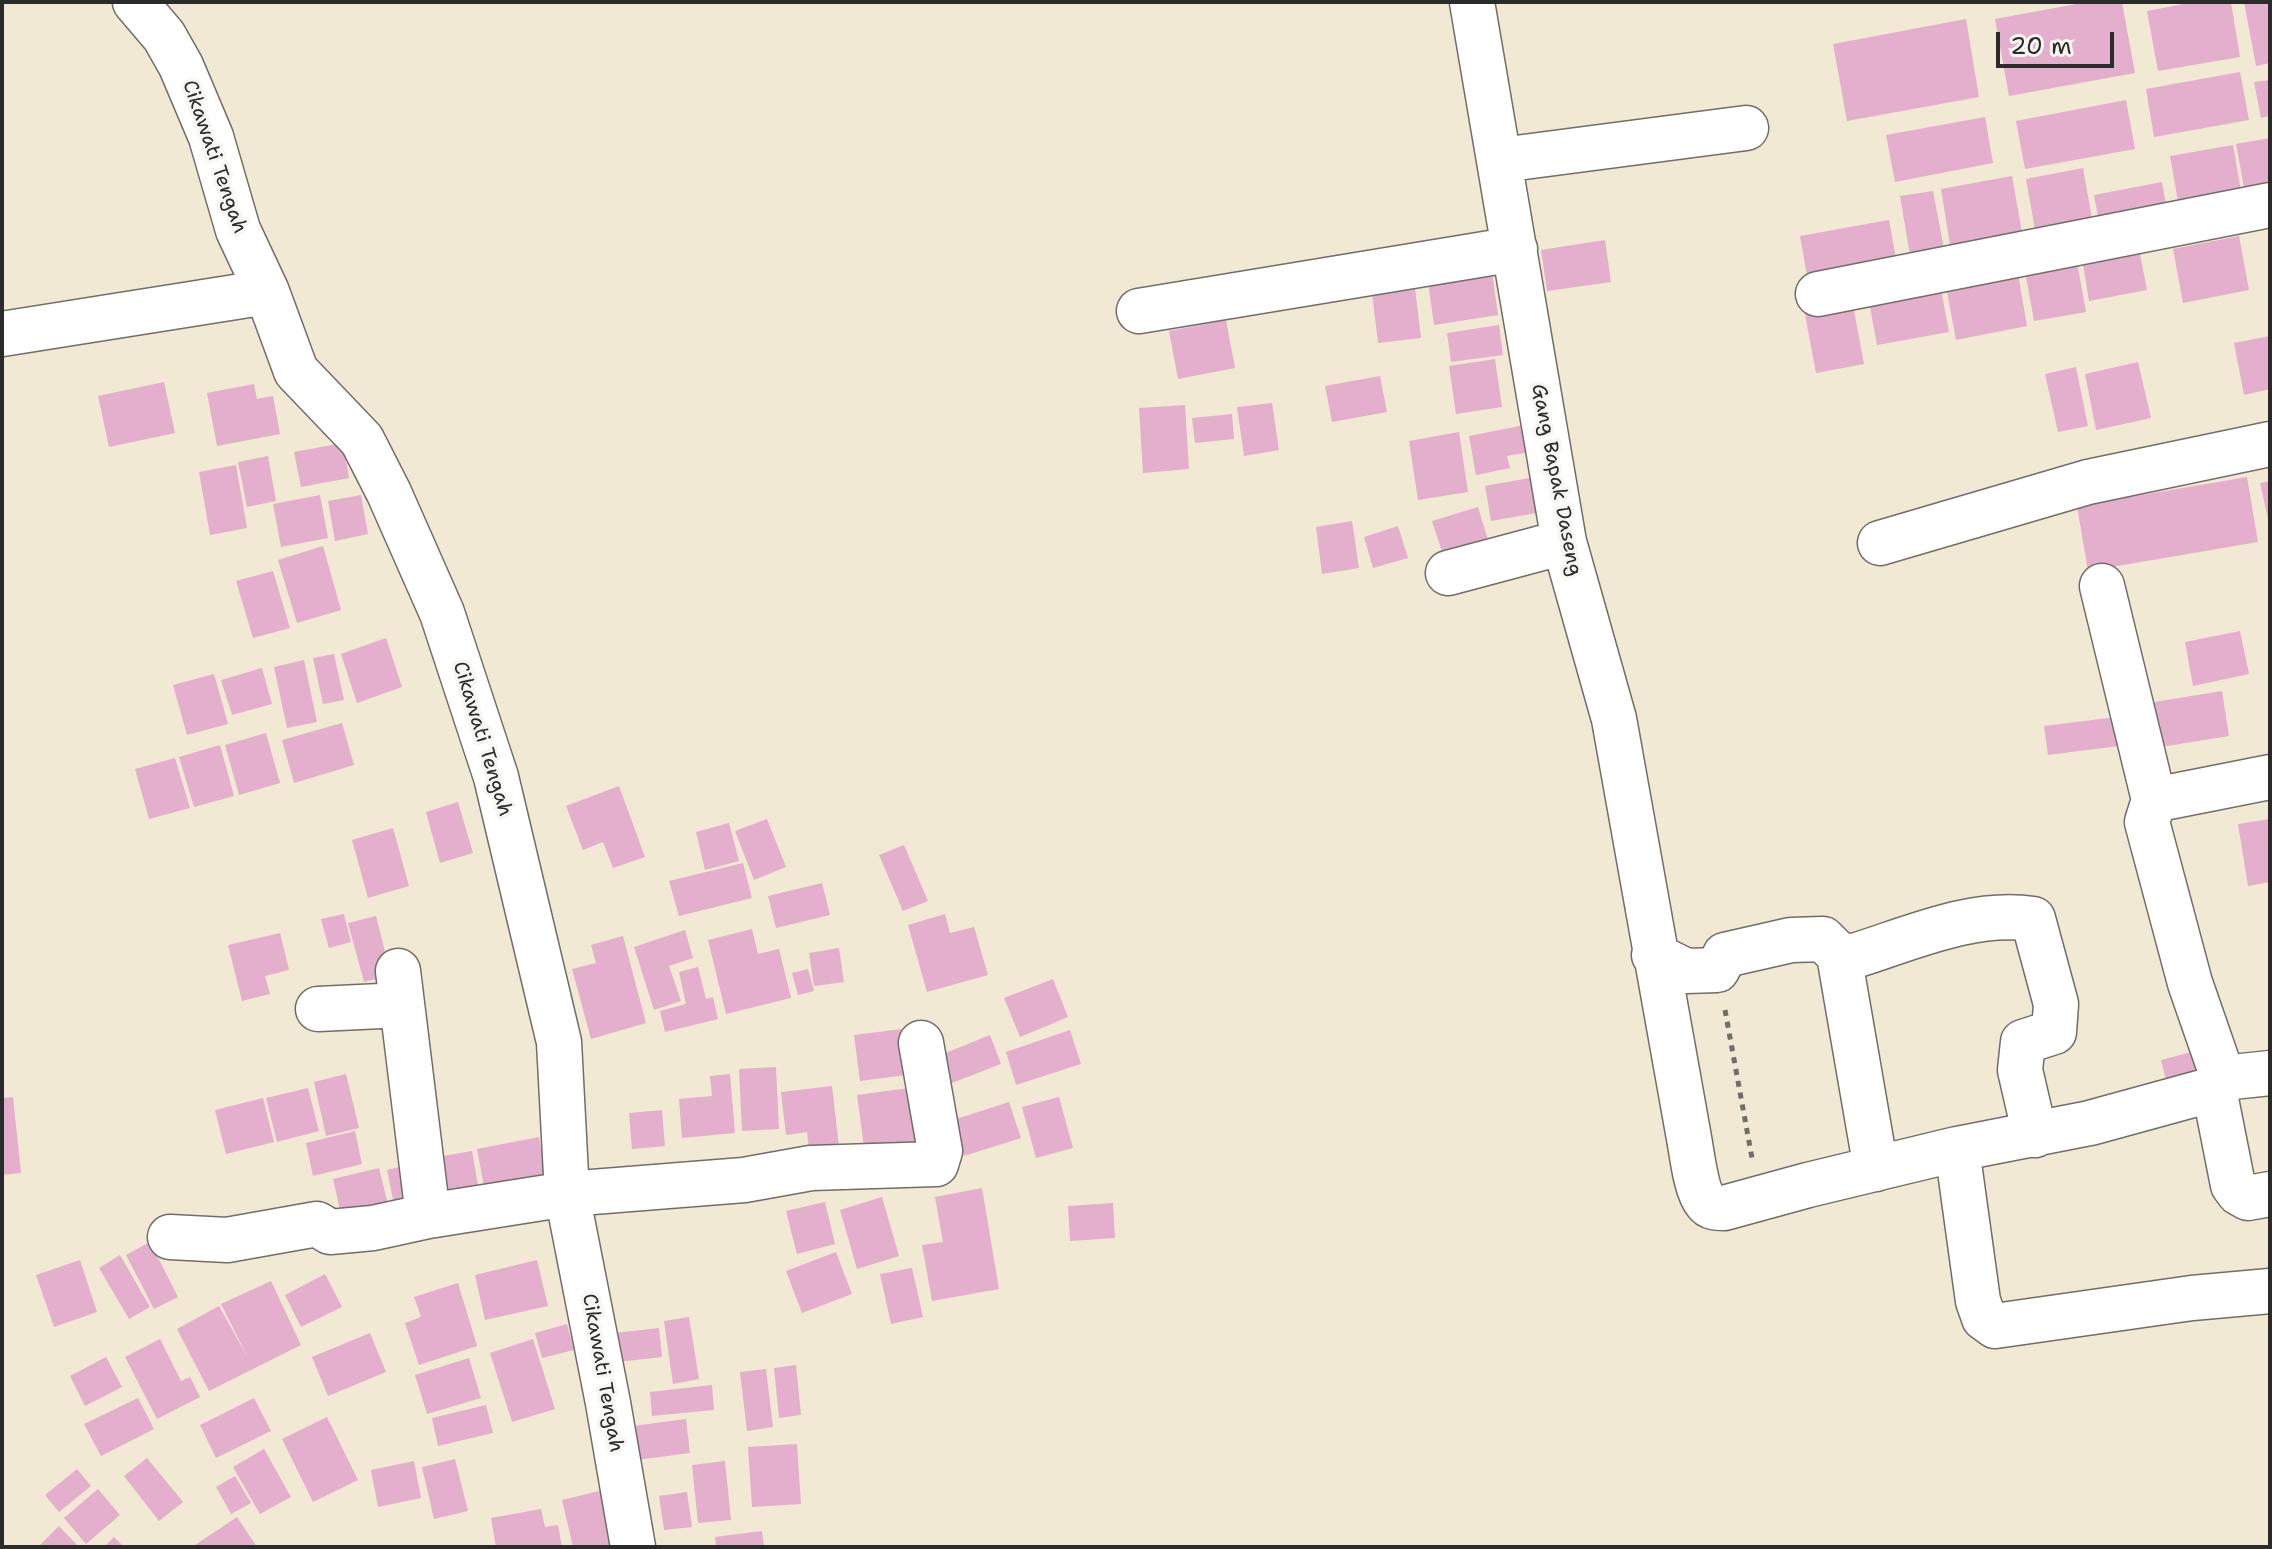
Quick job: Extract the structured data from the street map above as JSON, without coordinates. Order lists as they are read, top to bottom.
{
  "streets": {
    "street": ["Cikawati Tengah", "Gang Bapak Daseng"]
  },
  "scale_bar": "20 m"
}
